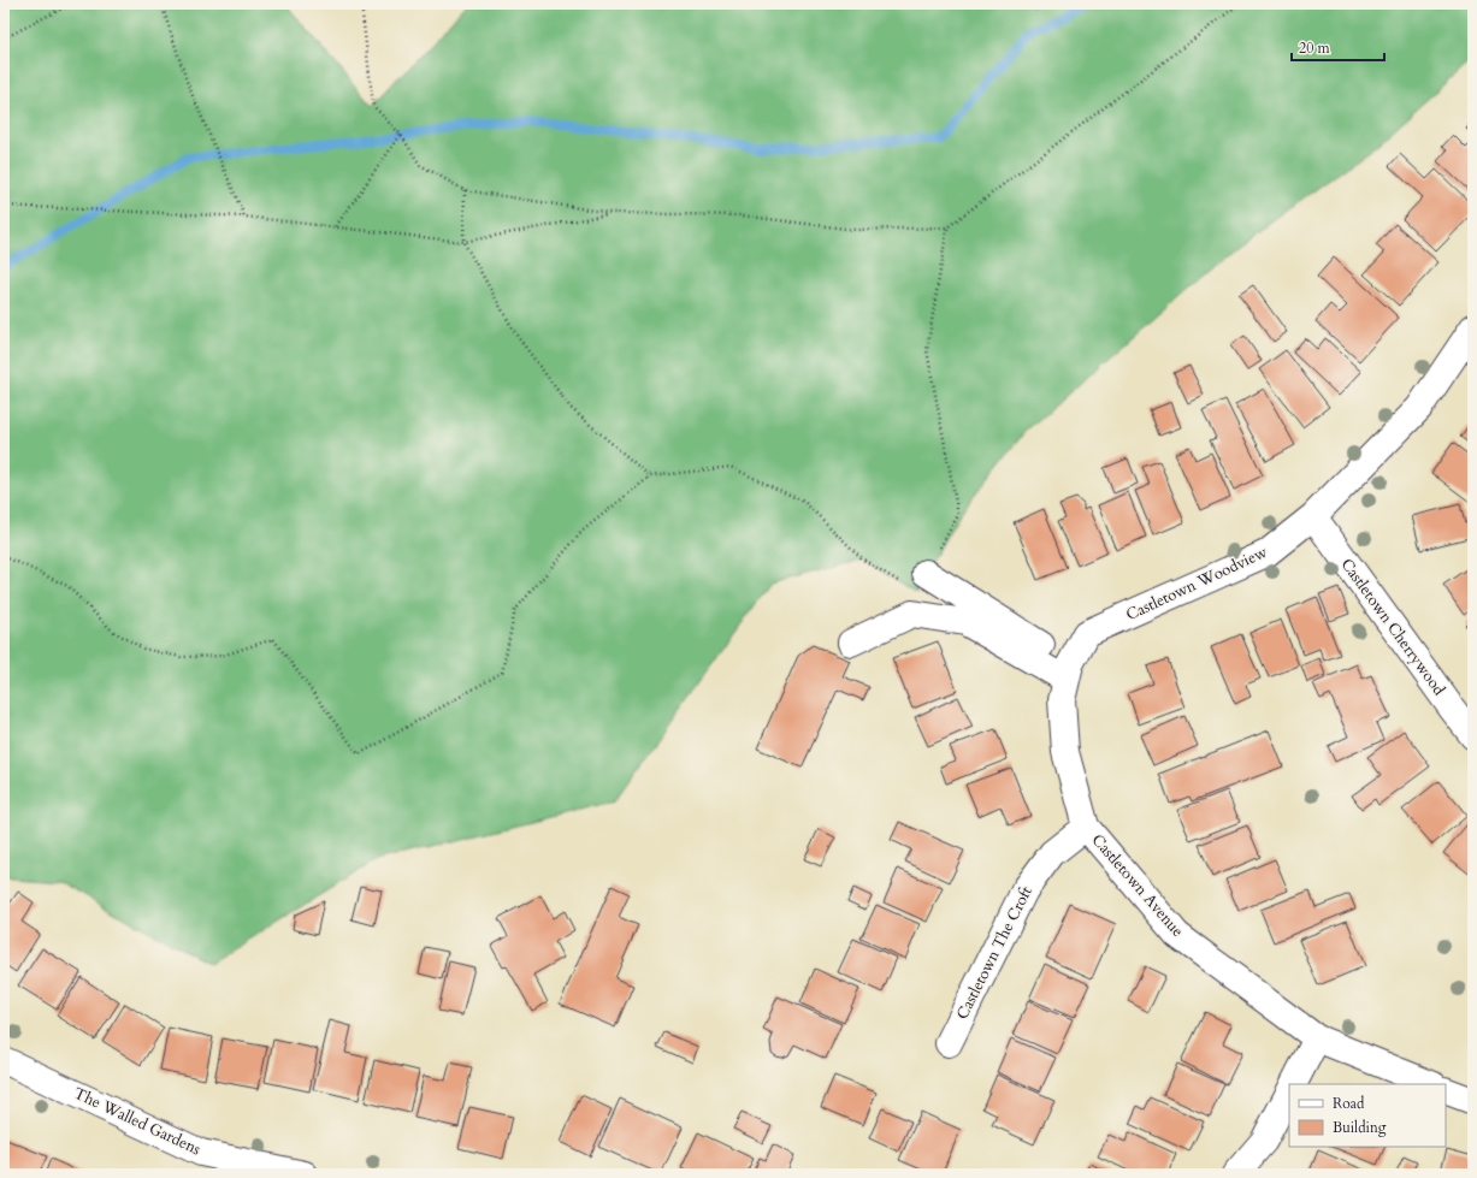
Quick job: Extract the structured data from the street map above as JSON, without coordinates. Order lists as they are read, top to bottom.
{
  "streets": {
    "street": [
      "Castletown Woodview",
      "Castletown Cherrywood",
      "Castletown Avenue",
      "Castletown The Croft",
      "The Walled Gardens"
    ]
  },
  "crossings": [
    ["Castletown Woodview", "Castletown Cherrywood"],
    ["Castletown Woodview", "Castletown Avenue"],
    ["Castletown Avenue", "Castletown The Croft"]
  ],
  "legend": ["Road", "Building"],
  "scale_bar": "20 m"
}
